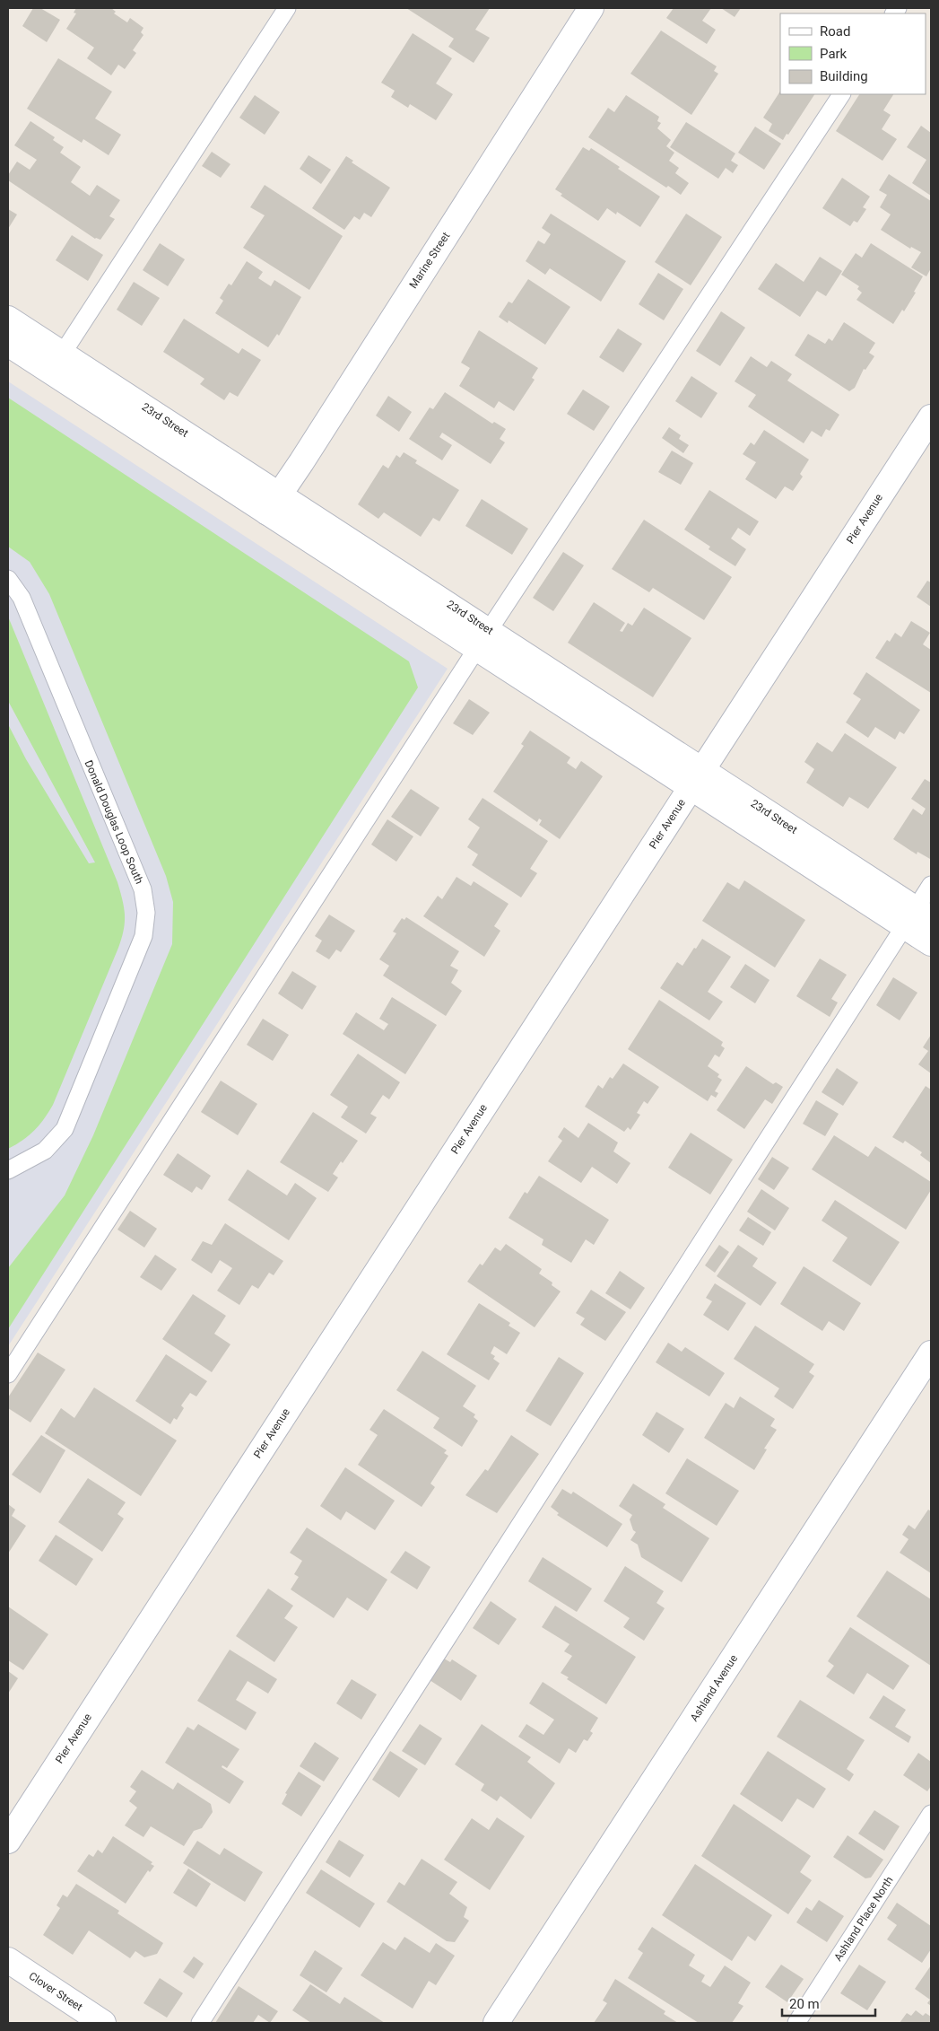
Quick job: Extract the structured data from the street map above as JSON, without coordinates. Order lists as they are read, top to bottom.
{
  "streets": {
    "street": [
      "Marine Street",
      "23rd Street",
      "Pier Avenue",
      "Ashland Avenue",
      "Clover Street"
    ],
    "lane": ["Donald Douglas Loop South", "Ashland Place North"]
  },
  "crossings": [
    ["Marine Street", "23rd Street"],
    ["23rd Street", "Pier Avenue"]
  ],
  "legend": ["Road", "Park", "Building"],
  "scale_bar": "20 m"
}
